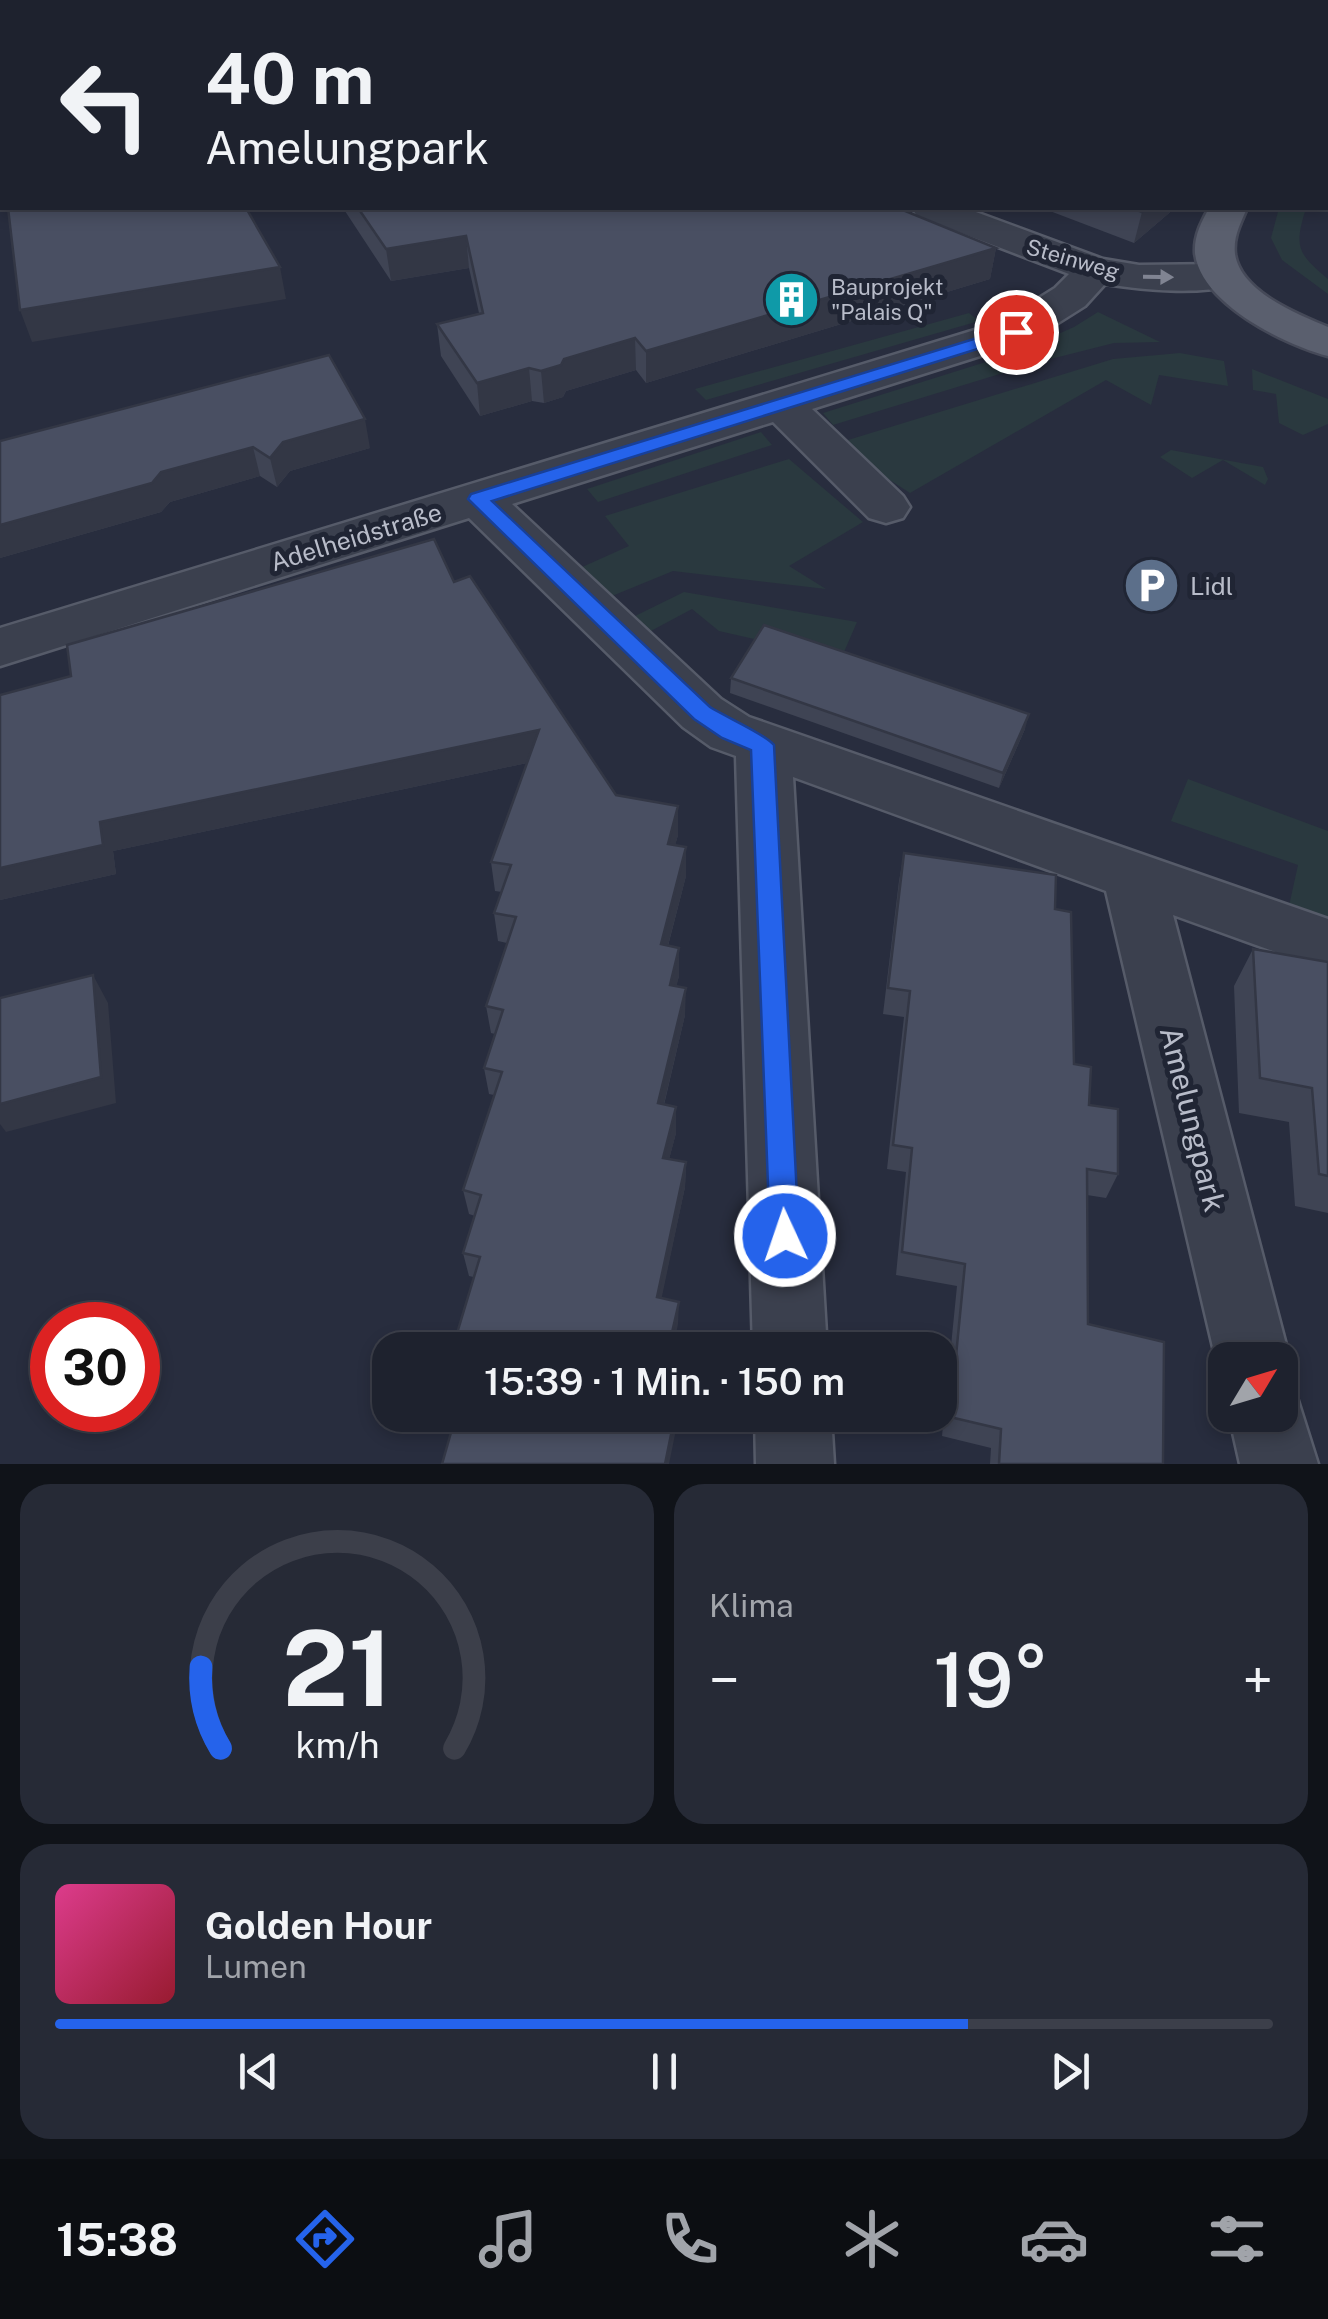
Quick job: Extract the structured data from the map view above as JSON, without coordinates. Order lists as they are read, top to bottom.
{
  "streets": {
    "street": ["Steinweg", "Adelheidstraße", "Amelungpark"]
  },
  "crossings": [
    ["Steinweg", "Adelheidstraße"]
  ],
  "one_way": ["Steinweg"],
  "places": {
    "building": ["Bauprojekt \"Palais Q\""],
    "parking": ["Lidl"]
  },
  "north": "top right",
  "page": {
    "turn": ["40 m", "Amelungpark"],
    "limit": "30",
    "trip": "15:39 · 1 Min. · 150 m",
    "tile": "Klima",
    "heat": ["−", "19°", "+"],
    "song": ["Golden Hour", "Lumen"],
    "tabs": "15:38",
    "gauge": ["21", "km/h"]
  }
}
